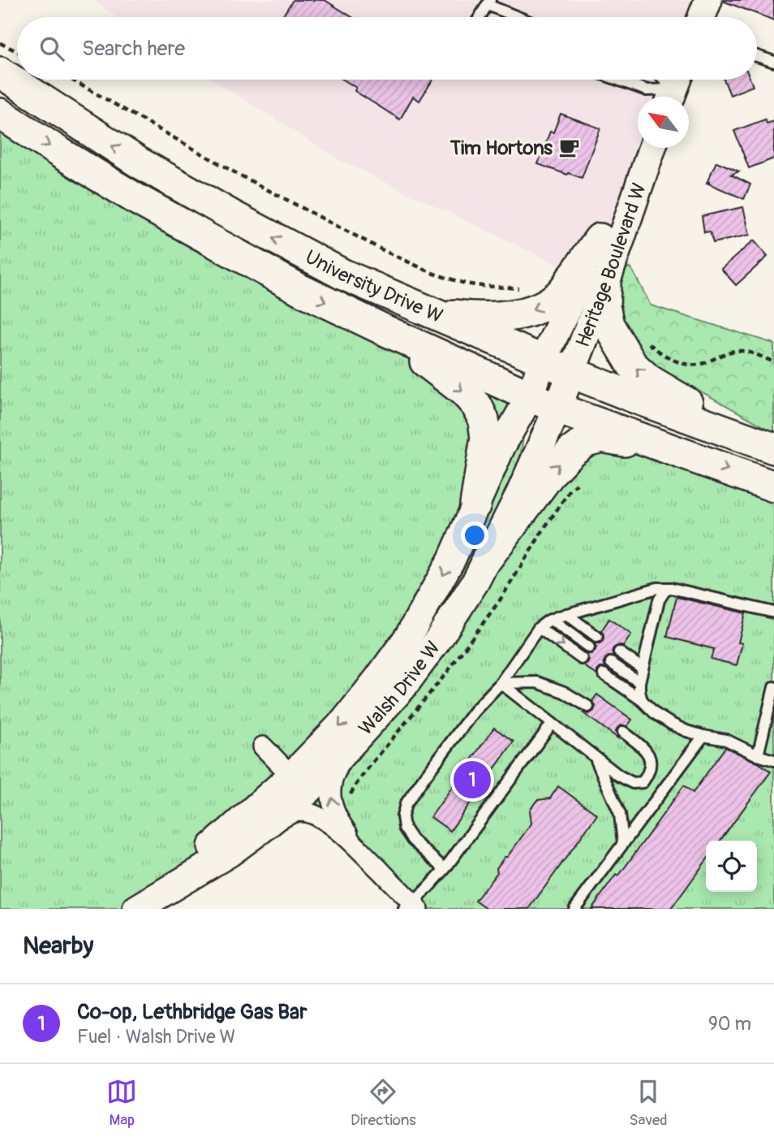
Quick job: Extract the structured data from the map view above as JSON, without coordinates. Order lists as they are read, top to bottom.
{
  "streets": {
    "main road": ["Heritage Boulevard W", "University Drive W", "Walsh Drive W"]
  },
  "crossings": [
    ["Heritage Boulevard W", "University Drive W"],
    ["Heritage Boulevard W", "Walsh Drive W"],
    ["University Drive W", "Walsh Drive W"]
  ],
  "places": {
    "cafe": ["Tim Hortons"]
  },
  "north": "top left",
  "page": {
    "search": "Search here",
    "pins": "1",
    "heading": "Nearby",
    "list": [
      {
        "mark": "1",
        "name": "Co-op, Lethbridge Gas Bar",
        "note": "Fuel · Walsh Drive W",
        "value": "90 m"
      }
    ],
    "nav": ["Map", "Directions", "Saved"]
  }
}
